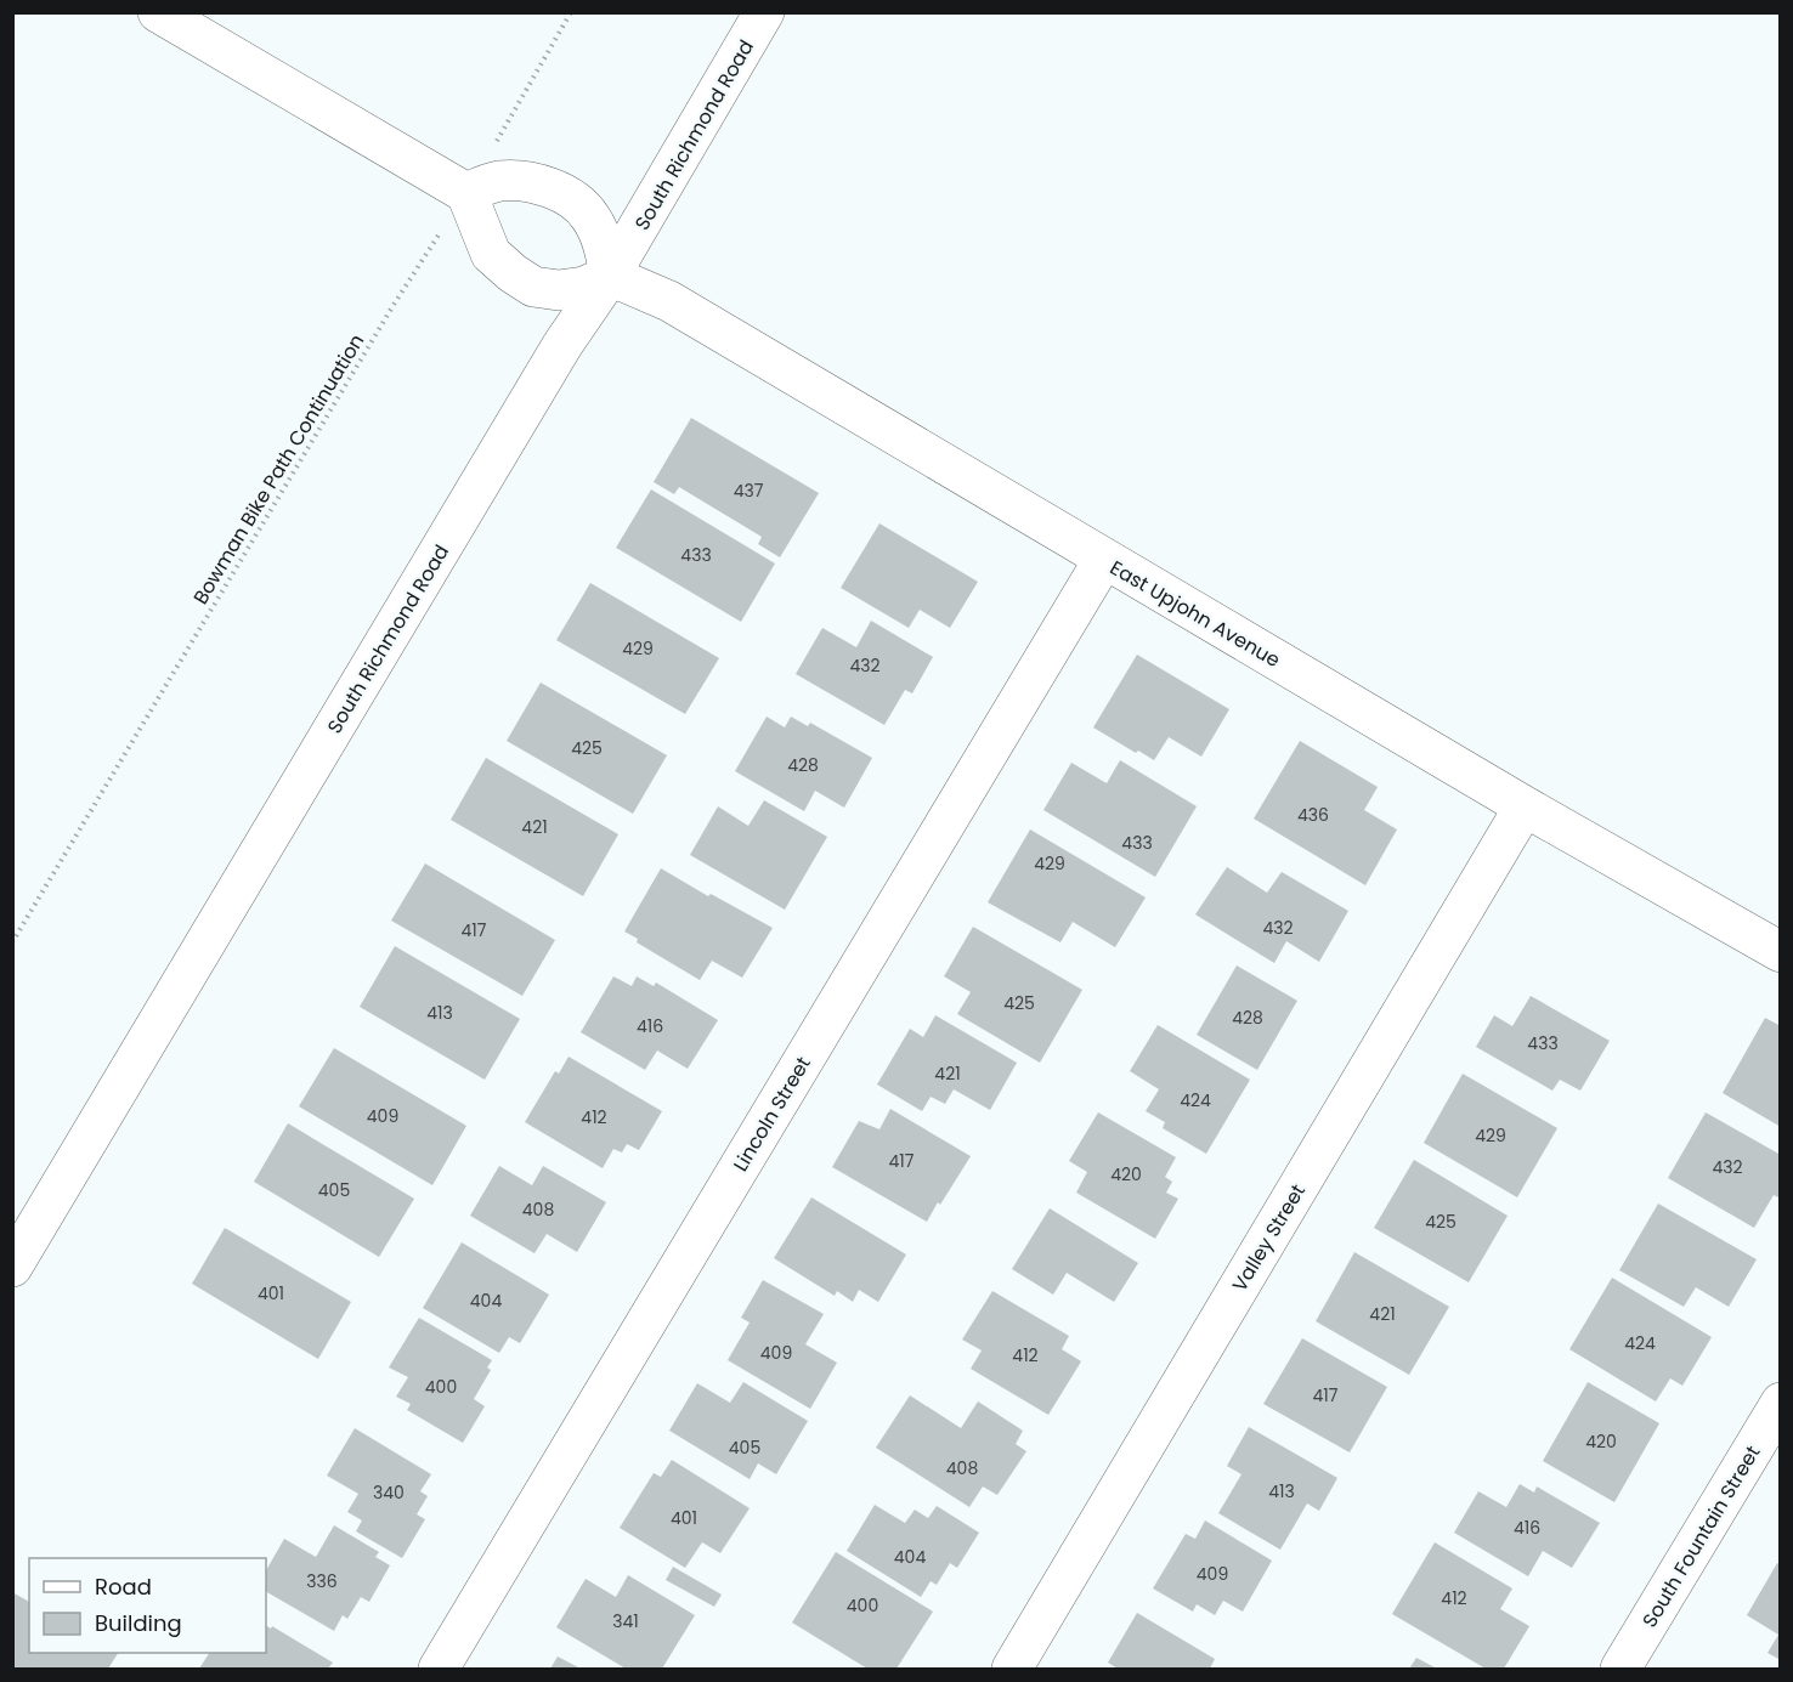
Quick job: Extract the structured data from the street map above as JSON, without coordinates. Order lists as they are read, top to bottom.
{
  "streets": {
    "street": [
      "South Richmond Road",
      "East Upjohn Avenue",
      "Lincoln Street",
      "Valley Street",
      "South Fountain Street"
    ],
    "path": ["Bowman Bike Path Continuation"]
  },
  "crossings": [
    ["South Richmond Road", "East Upjohn Avenue"],
    ["East Upjohn Avenue", "Lincoln Street"],
    ["East Upjohn Avenue", "Valley Street"]
  ],
  "house_numbers": [
    "437",
    "433",
    "429",
    "432",
    "425",
    "428",
    "436",
    "421",
    "433",
    "429",
    "432",
    "417",
    "425",
    "413",
    "428",
    "416",
    "433",
    "421",
    "424",
    "409",
    "412",
    "429",
    "417",
    "432",
    "420",
    "405",
    "408",
    "425",
    "401",
    "404",
    "421",
    "424",
    "409",
    "412",
    "400",
    "417",
    "420",
    "405",
    "408",
    "413",
    "340",
    "401",
    "416",
    "404",
    "409",
    "336",
    "412",
    "400",
    "341"
  ],
  "legend": ["Road", "Building"]
}
